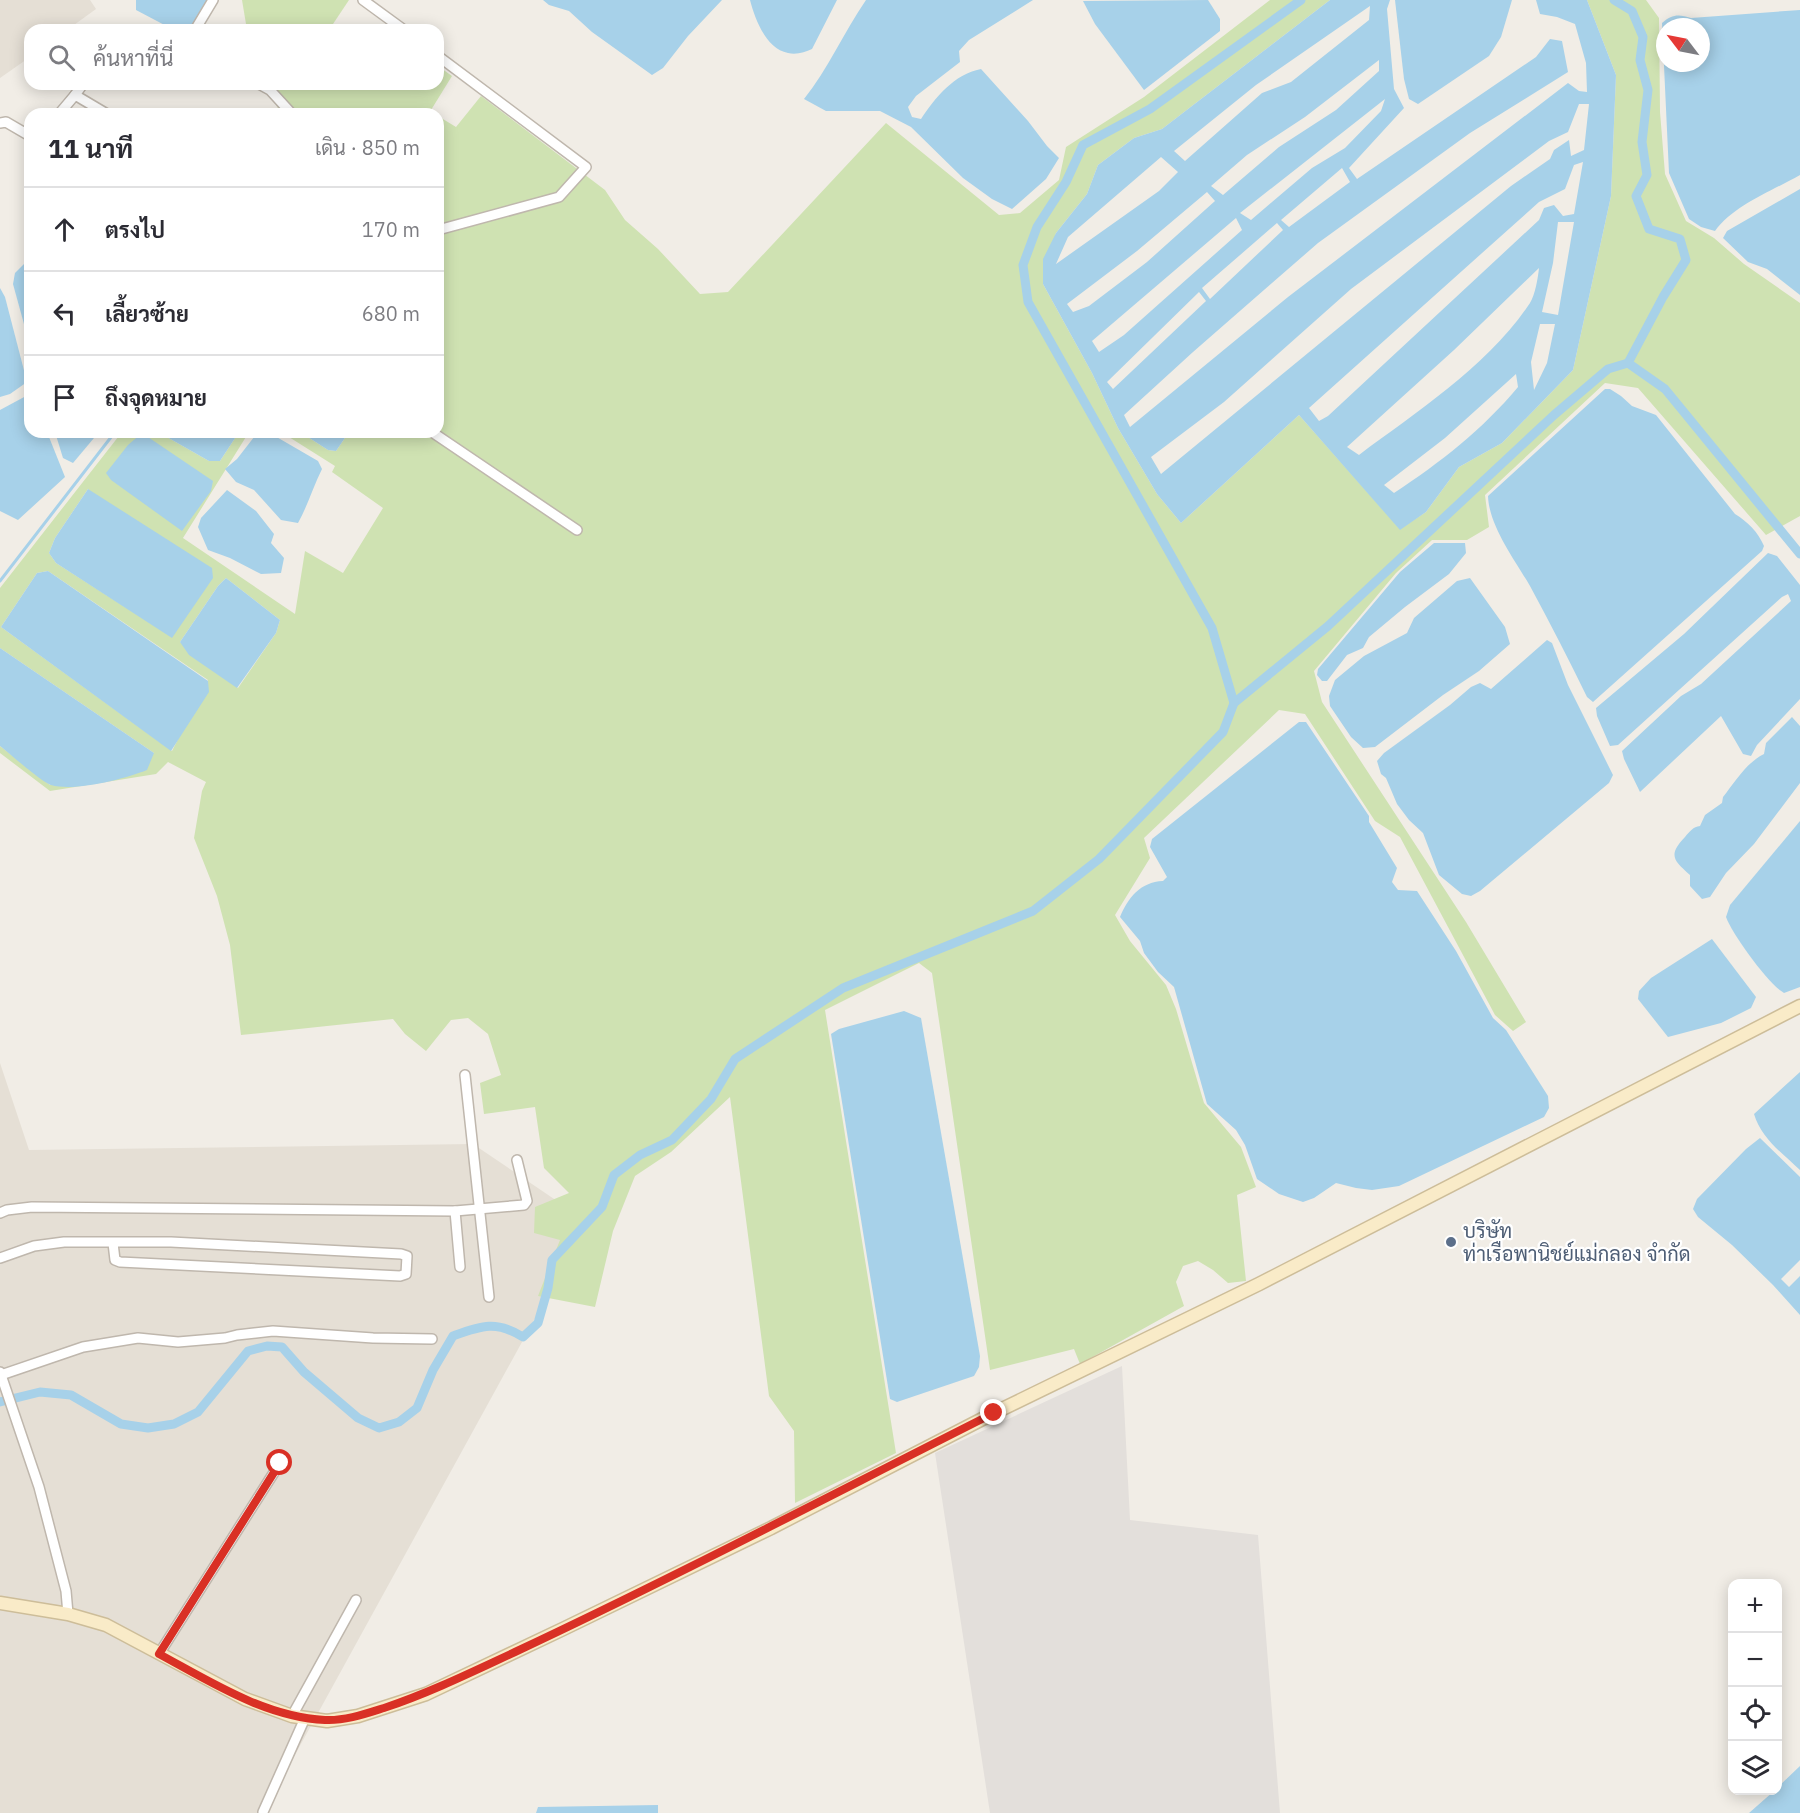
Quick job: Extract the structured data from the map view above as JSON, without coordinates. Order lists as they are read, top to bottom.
{
  "places": ["บริษัท ท่าเรือพานิชย์แม่กลอง จำกัด"],
  "north": "top left",
  "page": {
    "search": "ค้นหาที่นี่",
    "heading": ["11 นาที", "เดิน · 850 m"],
    "list": [
      ["ตรงไป", "170 m"],
      ["เลี้ยวซ้าย", "680 m"],
      "ถึงจุดหมาย"
    ],
    "map_buttons": ["+", "−"]
  }
}
